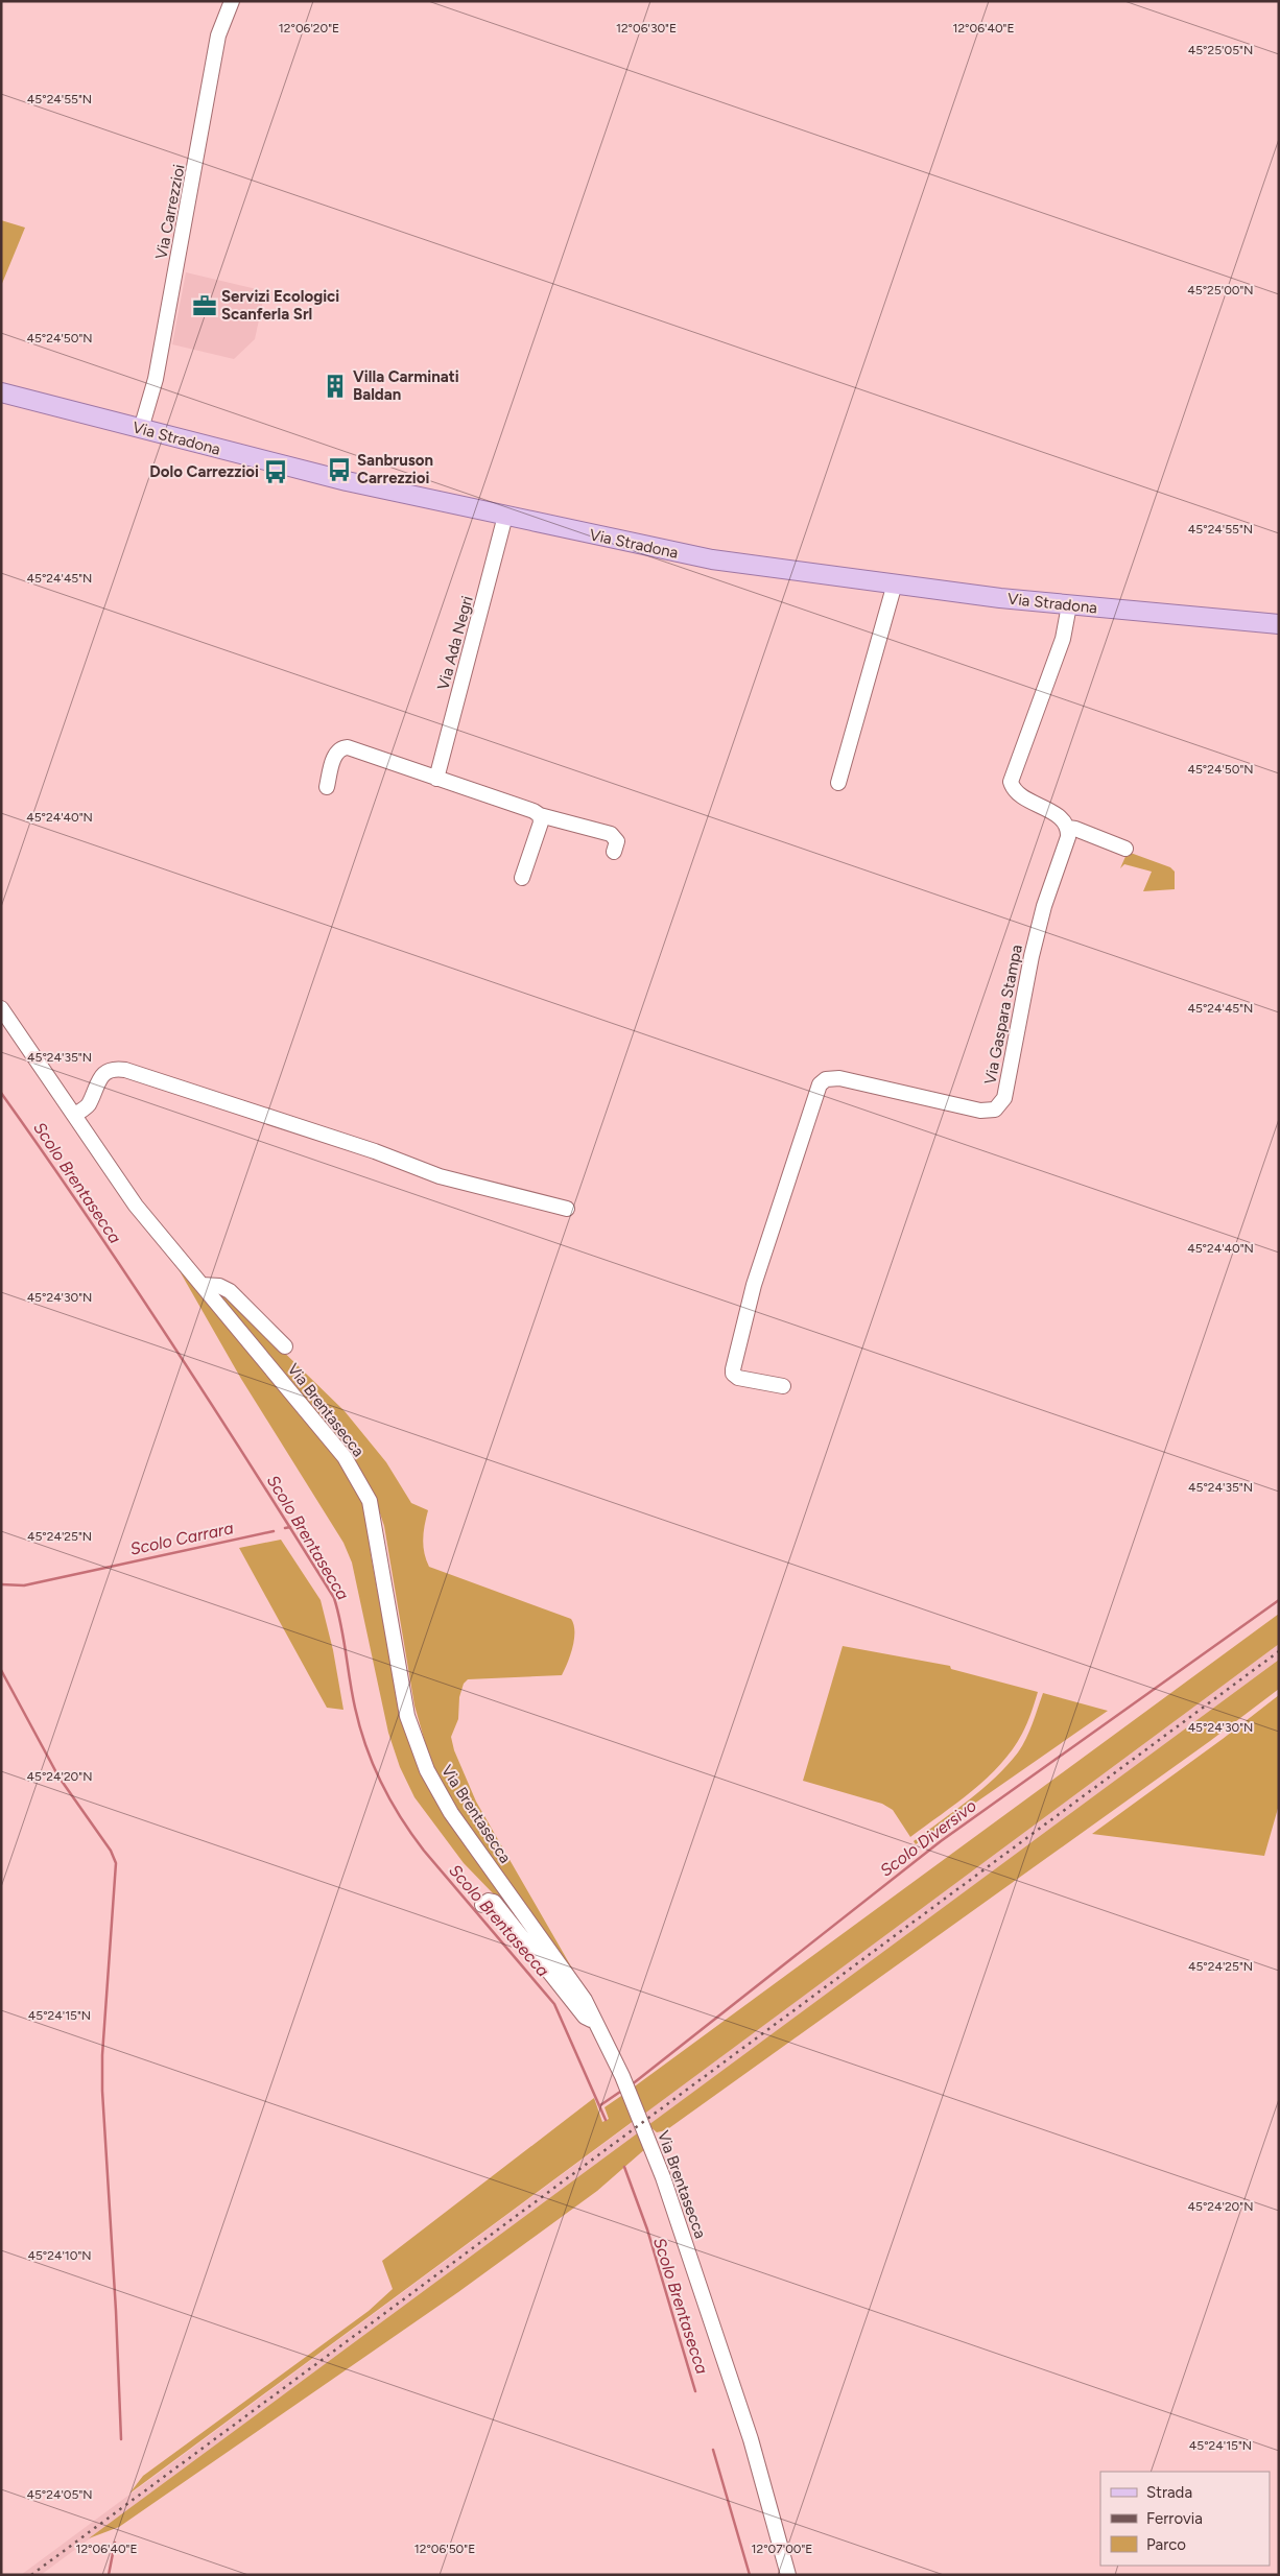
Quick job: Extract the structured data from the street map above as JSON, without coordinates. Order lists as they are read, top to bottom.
{
  "streets": {
    "main road": ["Via Stradona"],
    "street": [
      "Via Carrezzioi",
      "Via Ada Negri",
      "Via Gaspara Stampa",
      "Via Brentasecca"
    ]
  },
  "crossings": [
    ["Via Carrezzioi", "Via Stradona"],
    ["Via Stradona", "Via Ada Negri"]
  ],
  "water": ["Scolo Brentasecca", "Scolo Carrara", "Scolo Diversivo"],
  "places": {
    "office": ["Servizi Ecologici Scanferla Srl"],
    "building": ["Villa Carminati Baldan"],
    "bus stop": ["Sanbruson Carrezzioi", "Dolo Carrezzioi"]
  },
  "legend": ["Strada", "Ferrovia", "Parco"],
  "coordinates": [
    "12°06'20\"E",
    "12°06'40\"E",
    "12°06'30\"E",
    "45°25'05\"N",
    "45°24'55\"N",
    "45°25'00\"N",
    "45°24'50\"N",
    "45°24'45\"N",
    "45°24'40\"N",
    "45°24'35\"N",
    "45°24'30\"N",
    "45°24'25\"N",
    "45°24'20\"N",
    "45°24'15\"N",
    "45°24'10\"N",
    "45°24'05\"N",
    "12°06'50\"E",
    "12°07'00\"E"
  ]
}
